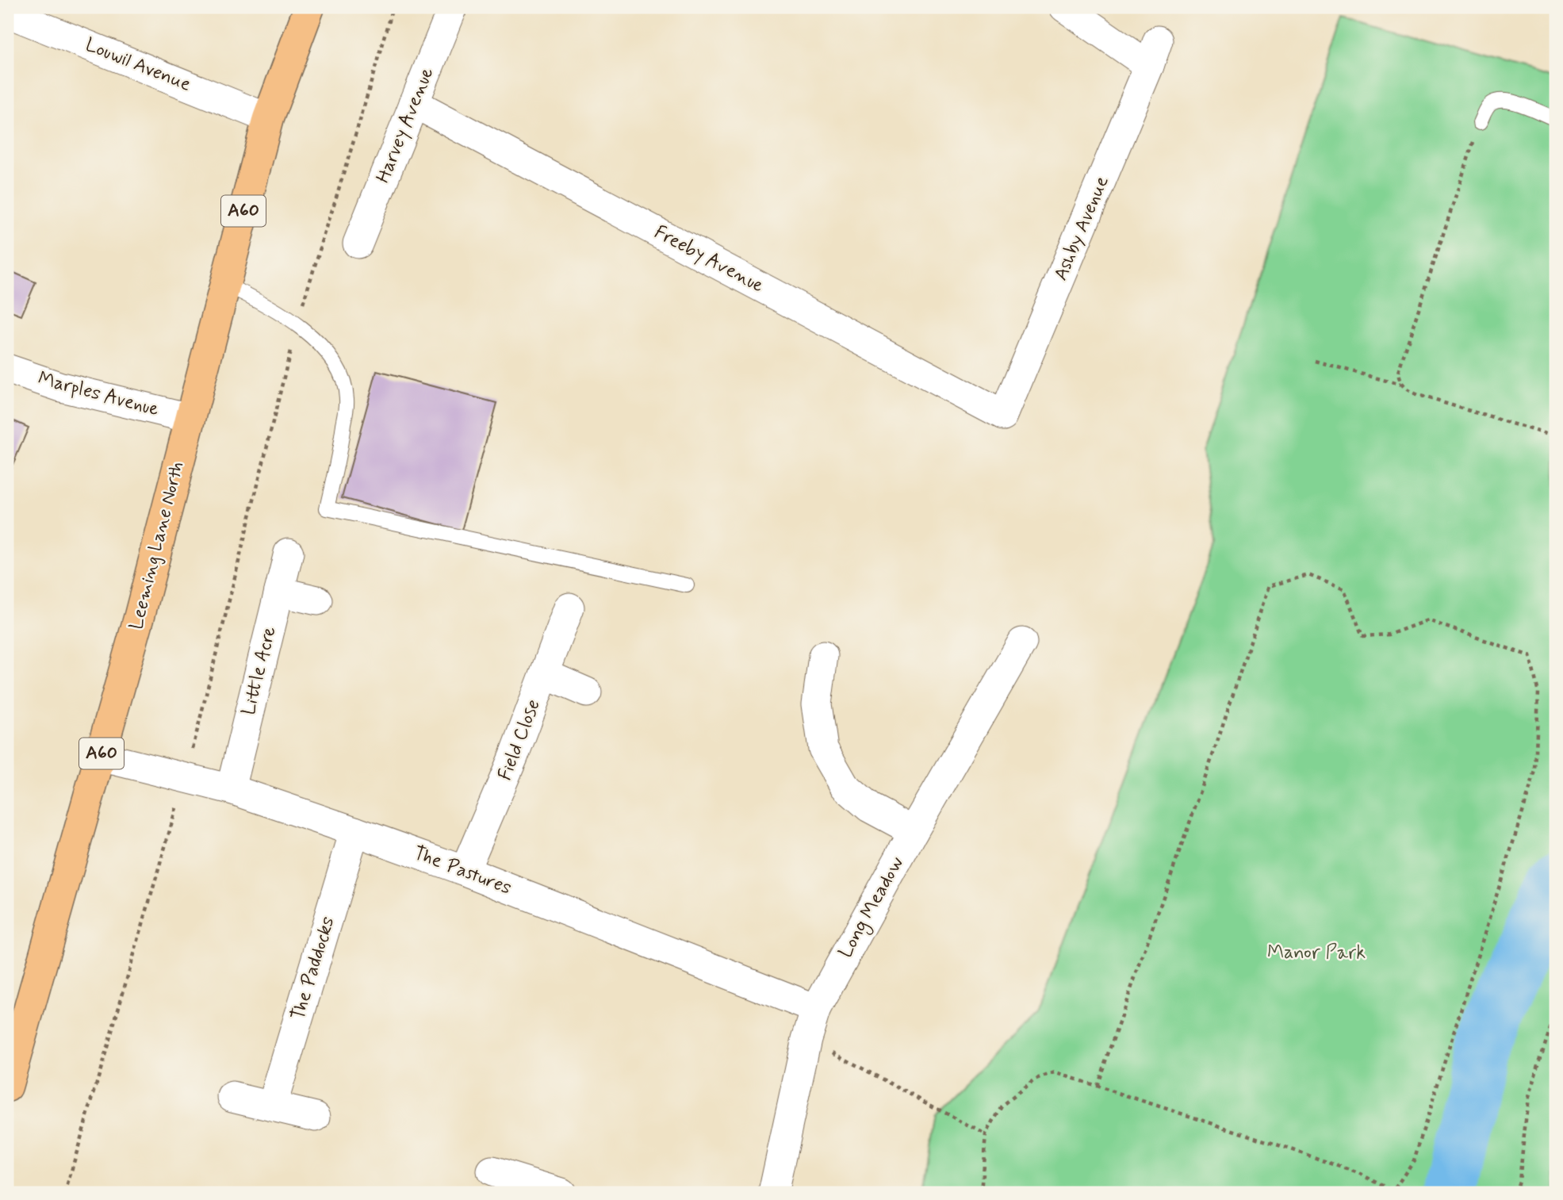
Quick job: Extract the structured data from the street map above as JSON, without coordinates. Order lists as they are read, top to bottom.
{
  "streets": {
    "highway": ["A60", "Leeming Lane North"],
    "street": [
      "Louwil Avenue",
      "Harvey Avenue",
      "Ashby Avenue",
      "Freeby Avenue",
      "Marples Avenue",
      "Little Acre",
      "Field Close",
      "The Pastures",
      "Long Meadow",
      "The Paddocks"
    ]
  },
  "crossings": [
    ["Louwil Avenue", "Leeming Lane North"],
    ["Harvey Avenue", "Freeby Avenue"],
    ["Ashby Avenue", "Freeby Avenue"],
    ["Marples Avenue", "Leeming Lane North"],
    ["Leeming Lane North", "The Pastures"],
    ["Little Acre", "The Pastures"],
    ["Field Close", "The Pastures"],
    ["The Pastures", "Long Meadow"],
    ["The Pastures", "The Paddocks"]
  ],
  "parks": ["Manor Park"]
}
